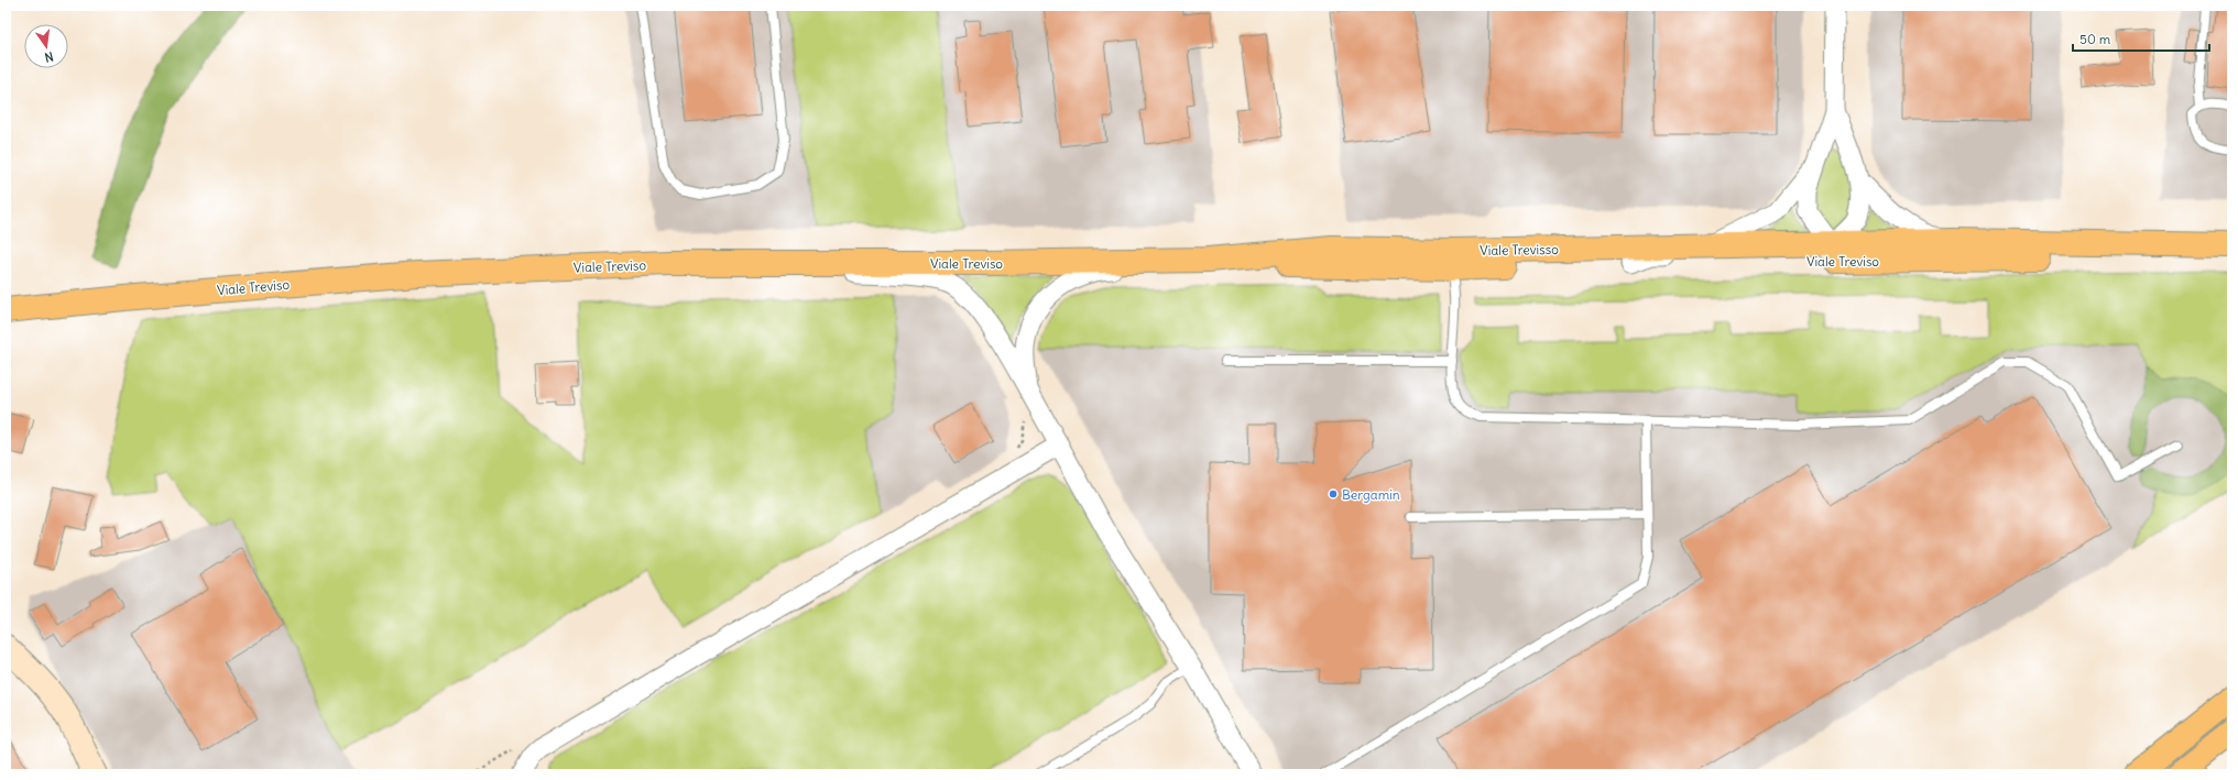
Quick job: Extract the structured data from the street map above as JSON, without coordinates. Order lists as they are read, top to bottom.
{
  "streets": {
    "main road": ["Viale Trevisso", "Viale Treviso"]
  },
  "crossings": [
    ["Viale Trevisso", "Viale Treviso"]
  ],
  "places": ["Bergamin"],
  "scale_bar": "50 m",
  "north": "bottom"
}
